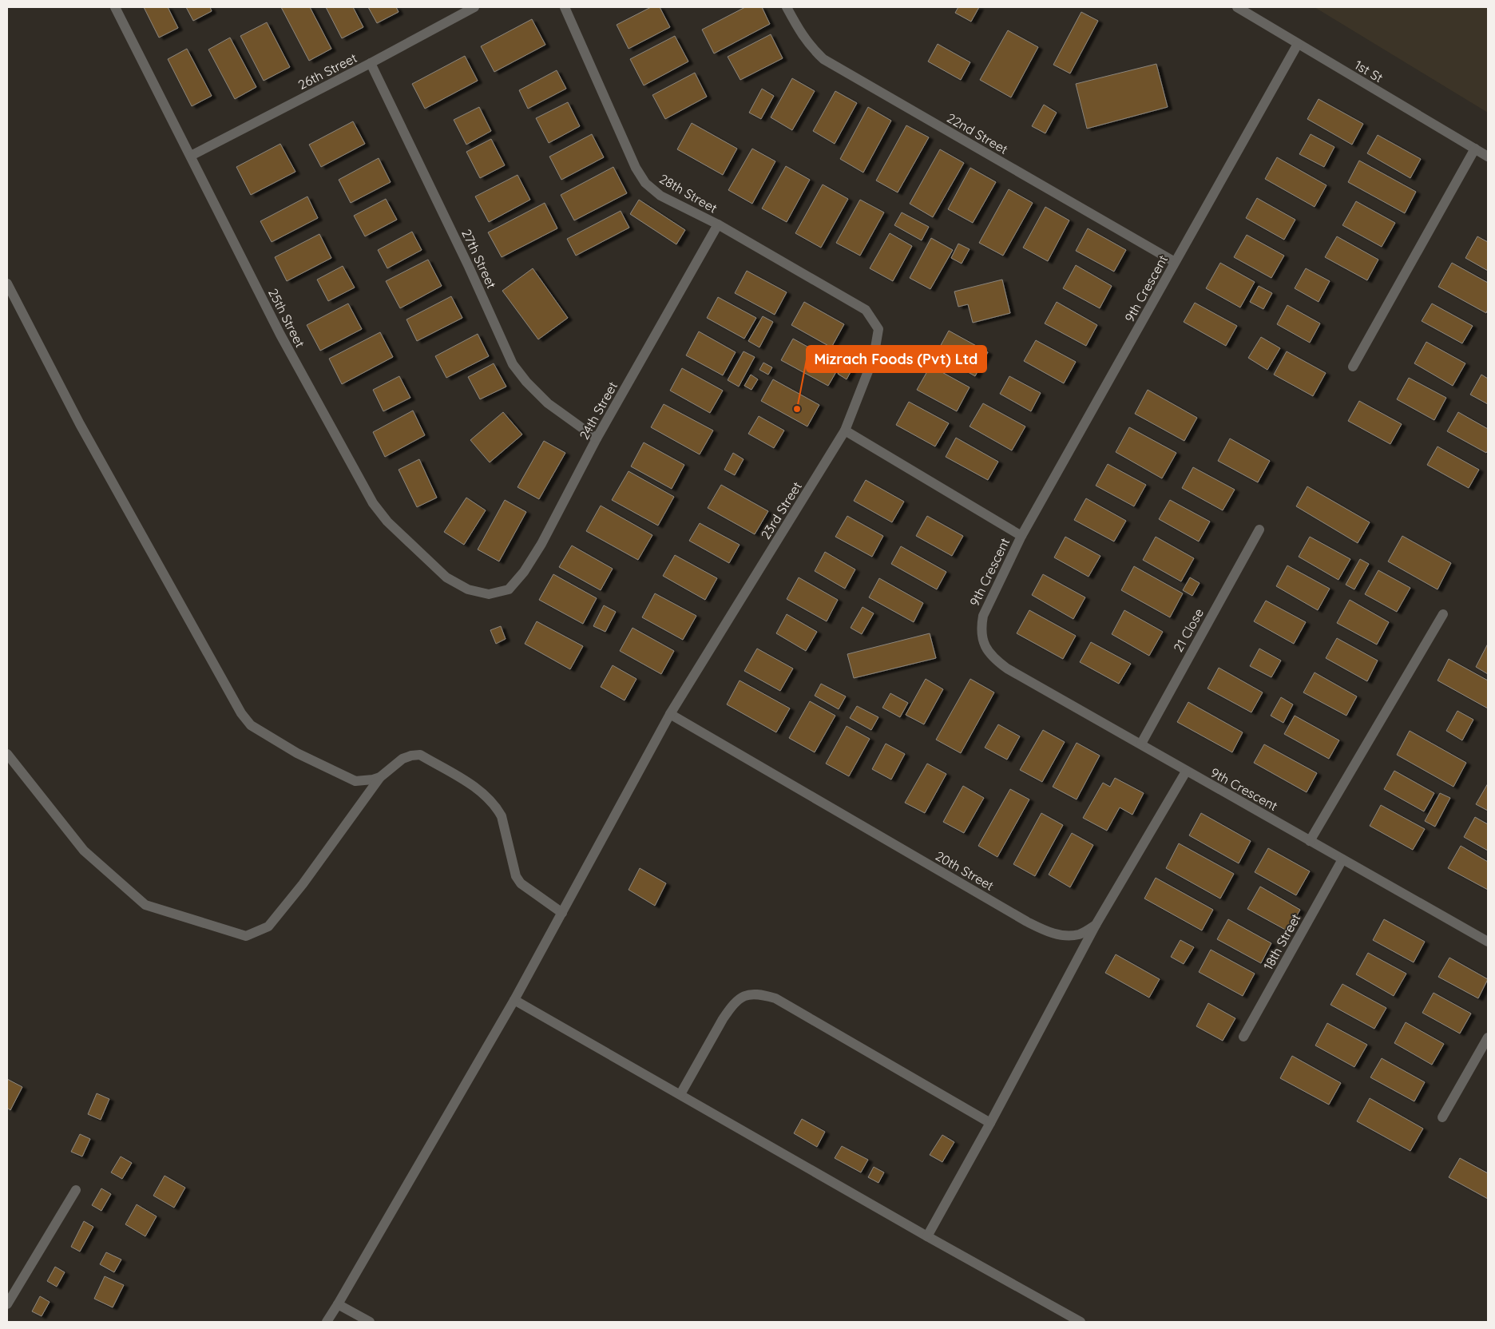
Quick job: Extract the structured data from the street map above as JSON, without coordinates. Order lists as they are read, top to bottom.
{
  "streets": {
    "street": [
      "26th Street",
      "1st St",
      "22nd Street",
      "28th Street",
      "27th Street",
      "9th Crescent",
      "25th Street",
      "24th Street",
      "23rd Street",
      "21 Close",
      "20th Street",
      "18th Street"
    ]
  },
  "crossings": [
    ["26th Street", "27th Street"],
    ["26th Street", "25th Street"],
    ["1st St", "9th Crescent"],
    ["22nd Street", "9th Crescent"],
    ["28th Street", "24th Street"],
    ["28th Street", "23rd Street"],
    ["27th Street", "24th Street"],
    ["9th Crescent", "21 Close"],
    ["9th Crescent", "18th Street"],
    ["25th Street", "24th Street"],
    ["23rd Street", "20th Street"]
  ],
  "places": ["Mizrach Foods (Pvt) Ltd"]
}
